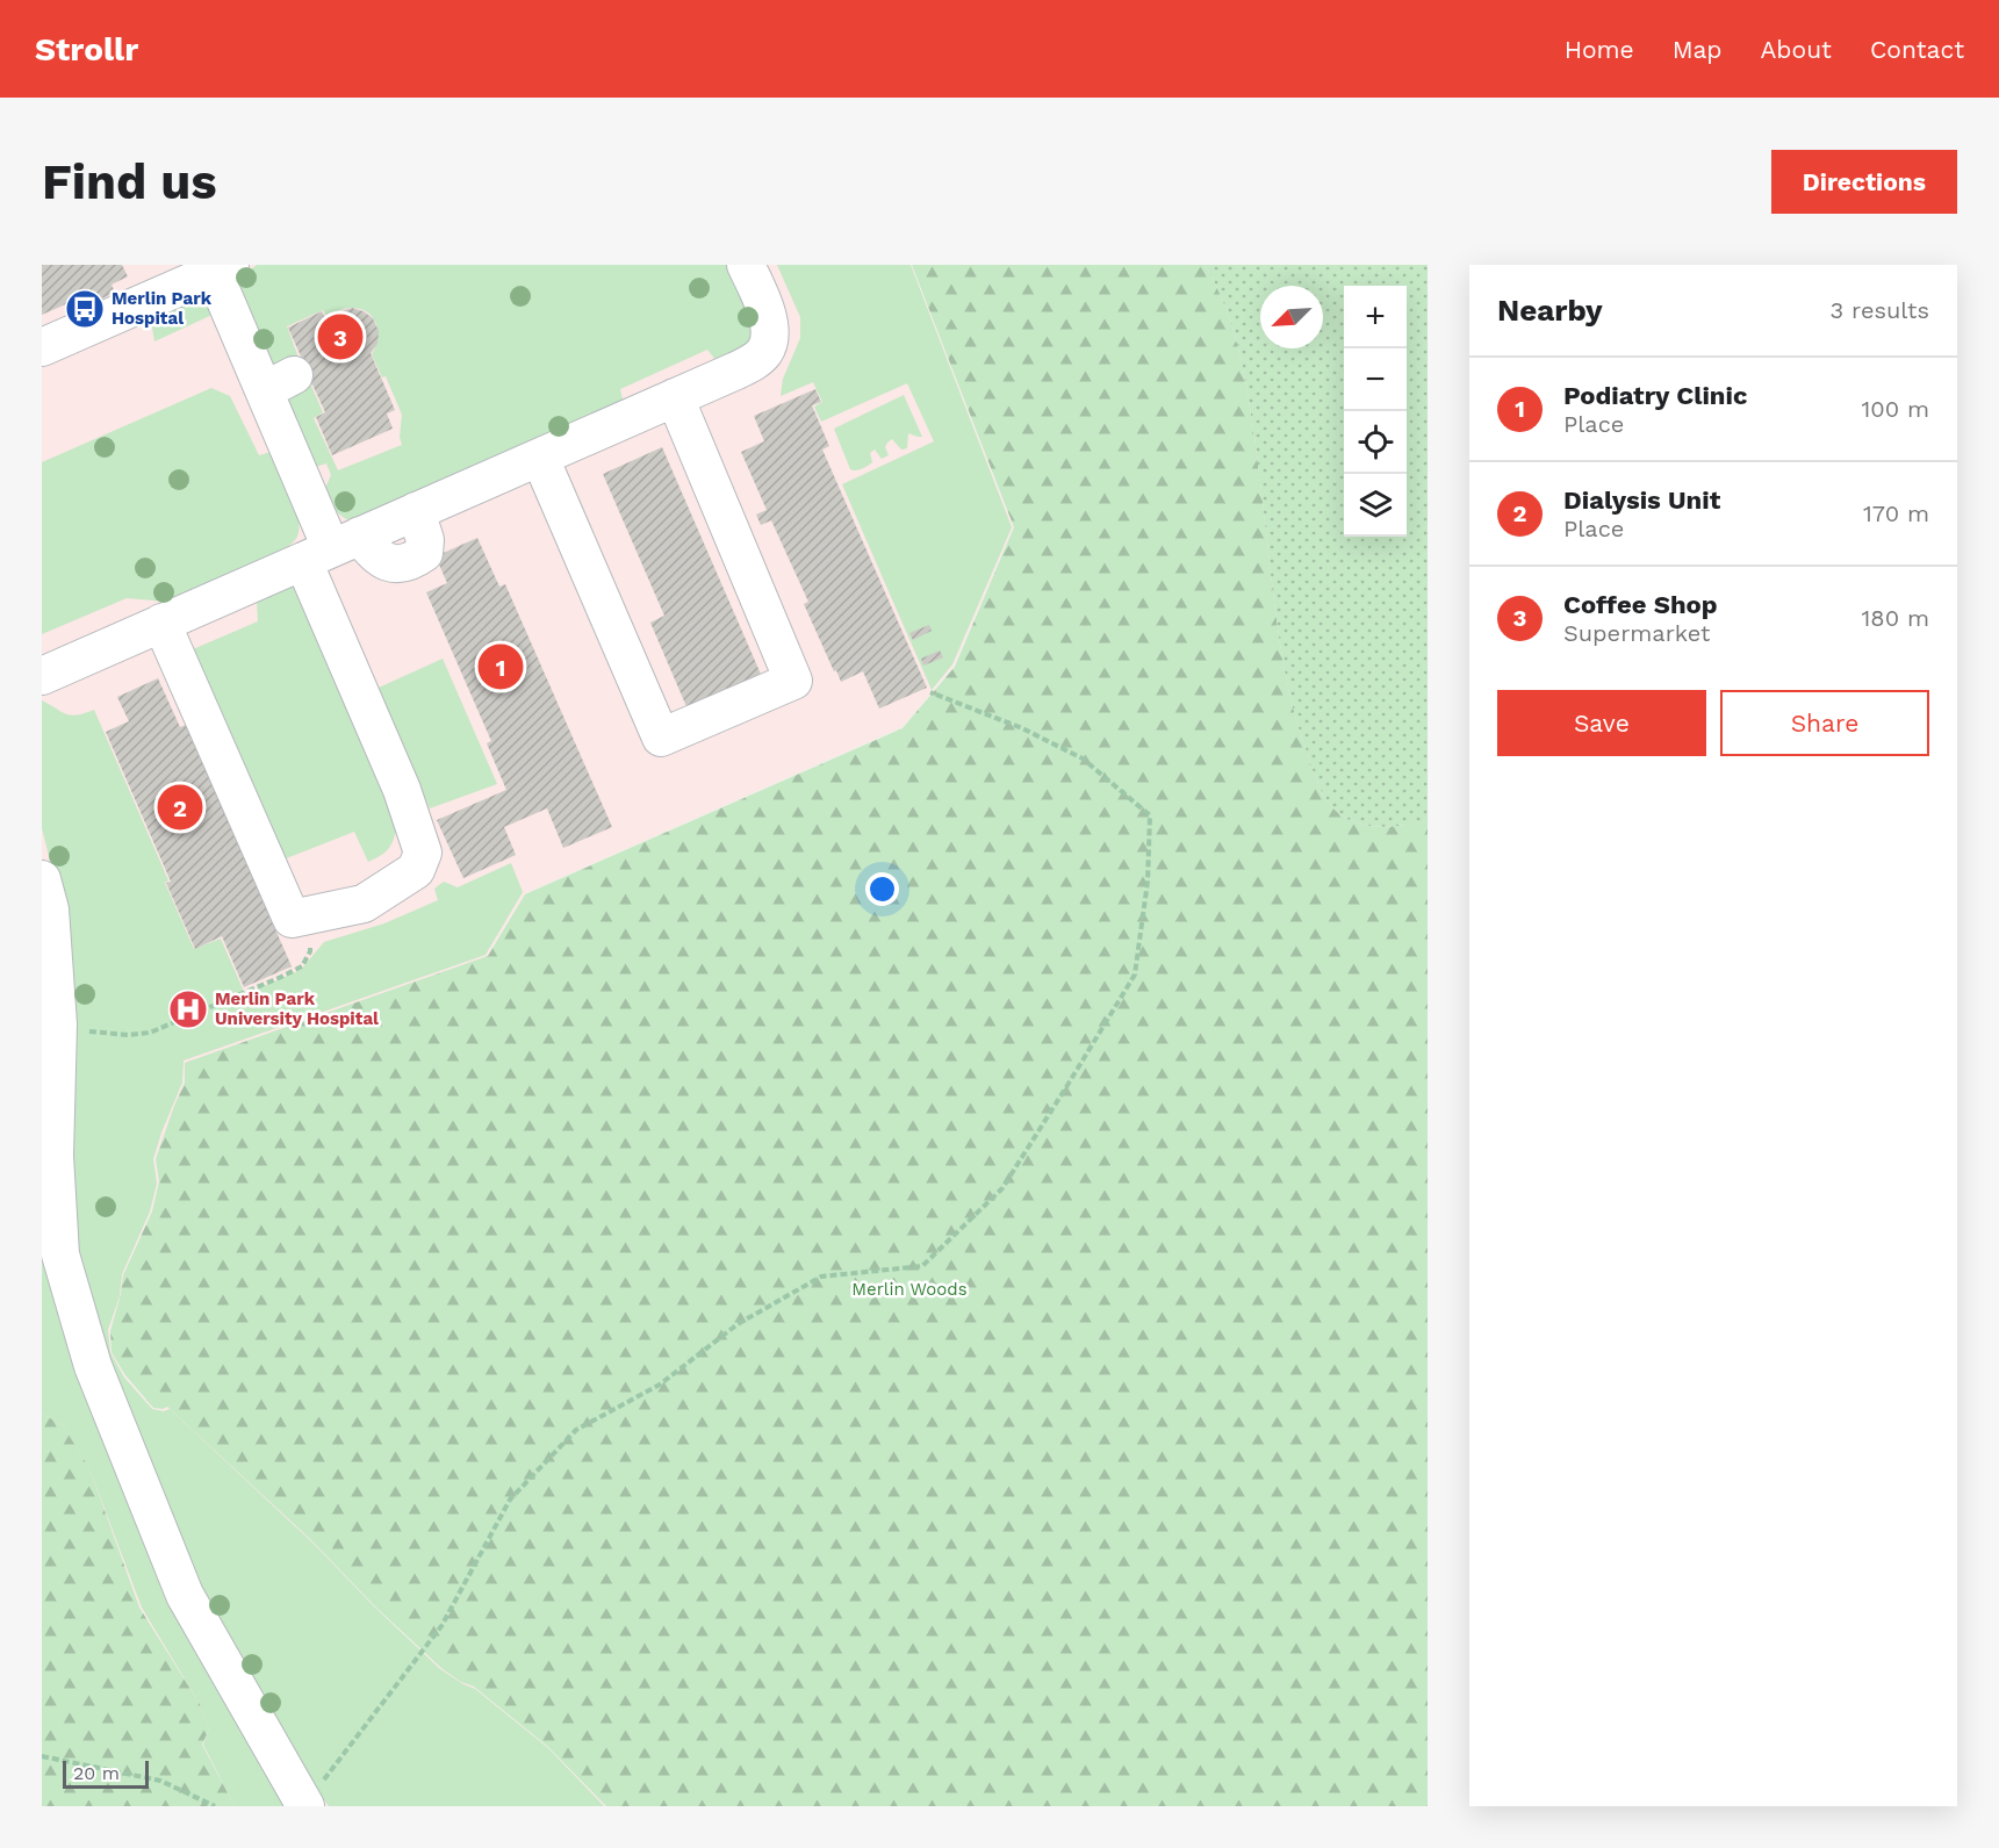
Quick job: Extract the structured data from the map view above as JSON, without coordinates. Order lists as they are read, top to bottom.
{
  "parks": ["Merlin Woods"],
  "places": {
    "bus stop": ["Merlin Park Hospital"],
    "hospital": ["Merlin Park University Hospital"]
  },
  "scale_bar": "20 m",
  "north": "bottom left",
  "page": {
    "header": "Strollr",
    "nav": [
      "Home",
      "Map",
      "About",
      "Contact"
    ],
    "buttons": [
      "Directions",
      ["Save", "Share"]
    ],
    "title": "Find us",
    "heading": ["Nearby", "3 results"],
    "map_buttons": ["+", "−"],
    "pins": ["3", "1", "2"],
    "list": [
      {
        "mark": "1",
        "name": "Podiatry Clinic",
        "note": "Place",
        "value": "100 m"
      },
      {
        "mark": "2",
        "name": "Dialysis Unit",
        "note": "Place",
        "value": "170 m"
      },
      {
        "mark": "3",
        "name": "Coffee Shop",
        "note": "Supermarket",
        "value": "180 m"
      }
    ],
    "scale": "20 m"
  }
}
